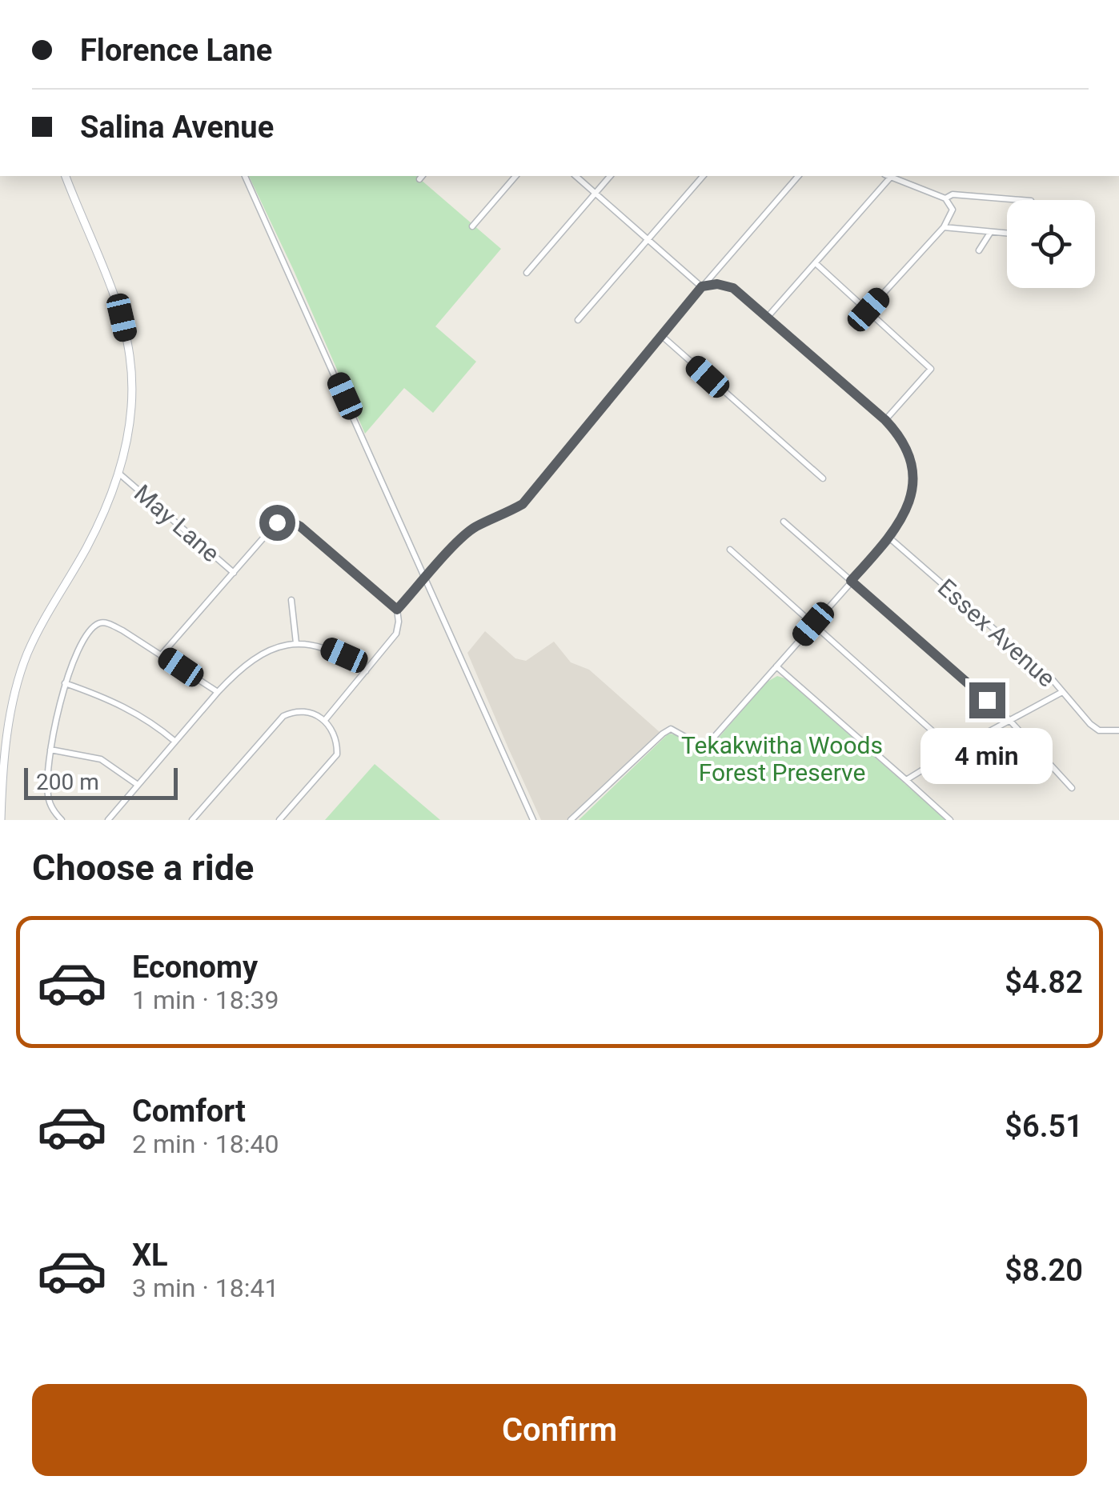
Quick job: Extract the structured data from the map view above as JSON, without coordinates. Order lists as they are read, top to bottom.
{
  "streets": {
    "street": ["May Lane", "Essex Avenue"]
  },
  "parks": ["Tekakwitha Woods Forest Preserve"],
  "scale_bar": "200 m",
  "page": {
    "banner": ["Florence Lane", "Salina Avenue"],
    "bubble": "4 min",
    "scale": "200 m",
    "heading": "Choose a ride",
    "list": [
      {
        "name": "Economy",
        "note": "1 min · 18:39",
        "value": "$4.82"
      },
      {
        "name": "Comfort",
        "note": "2 min · 18:40",
        "value": "$6.51"
      },
      {
        "name": "XL",
        "note": "3 min · 18:41",
        "value": "$8.20"
      }
    ],
    "buttons": "Confirm"
  }
}
